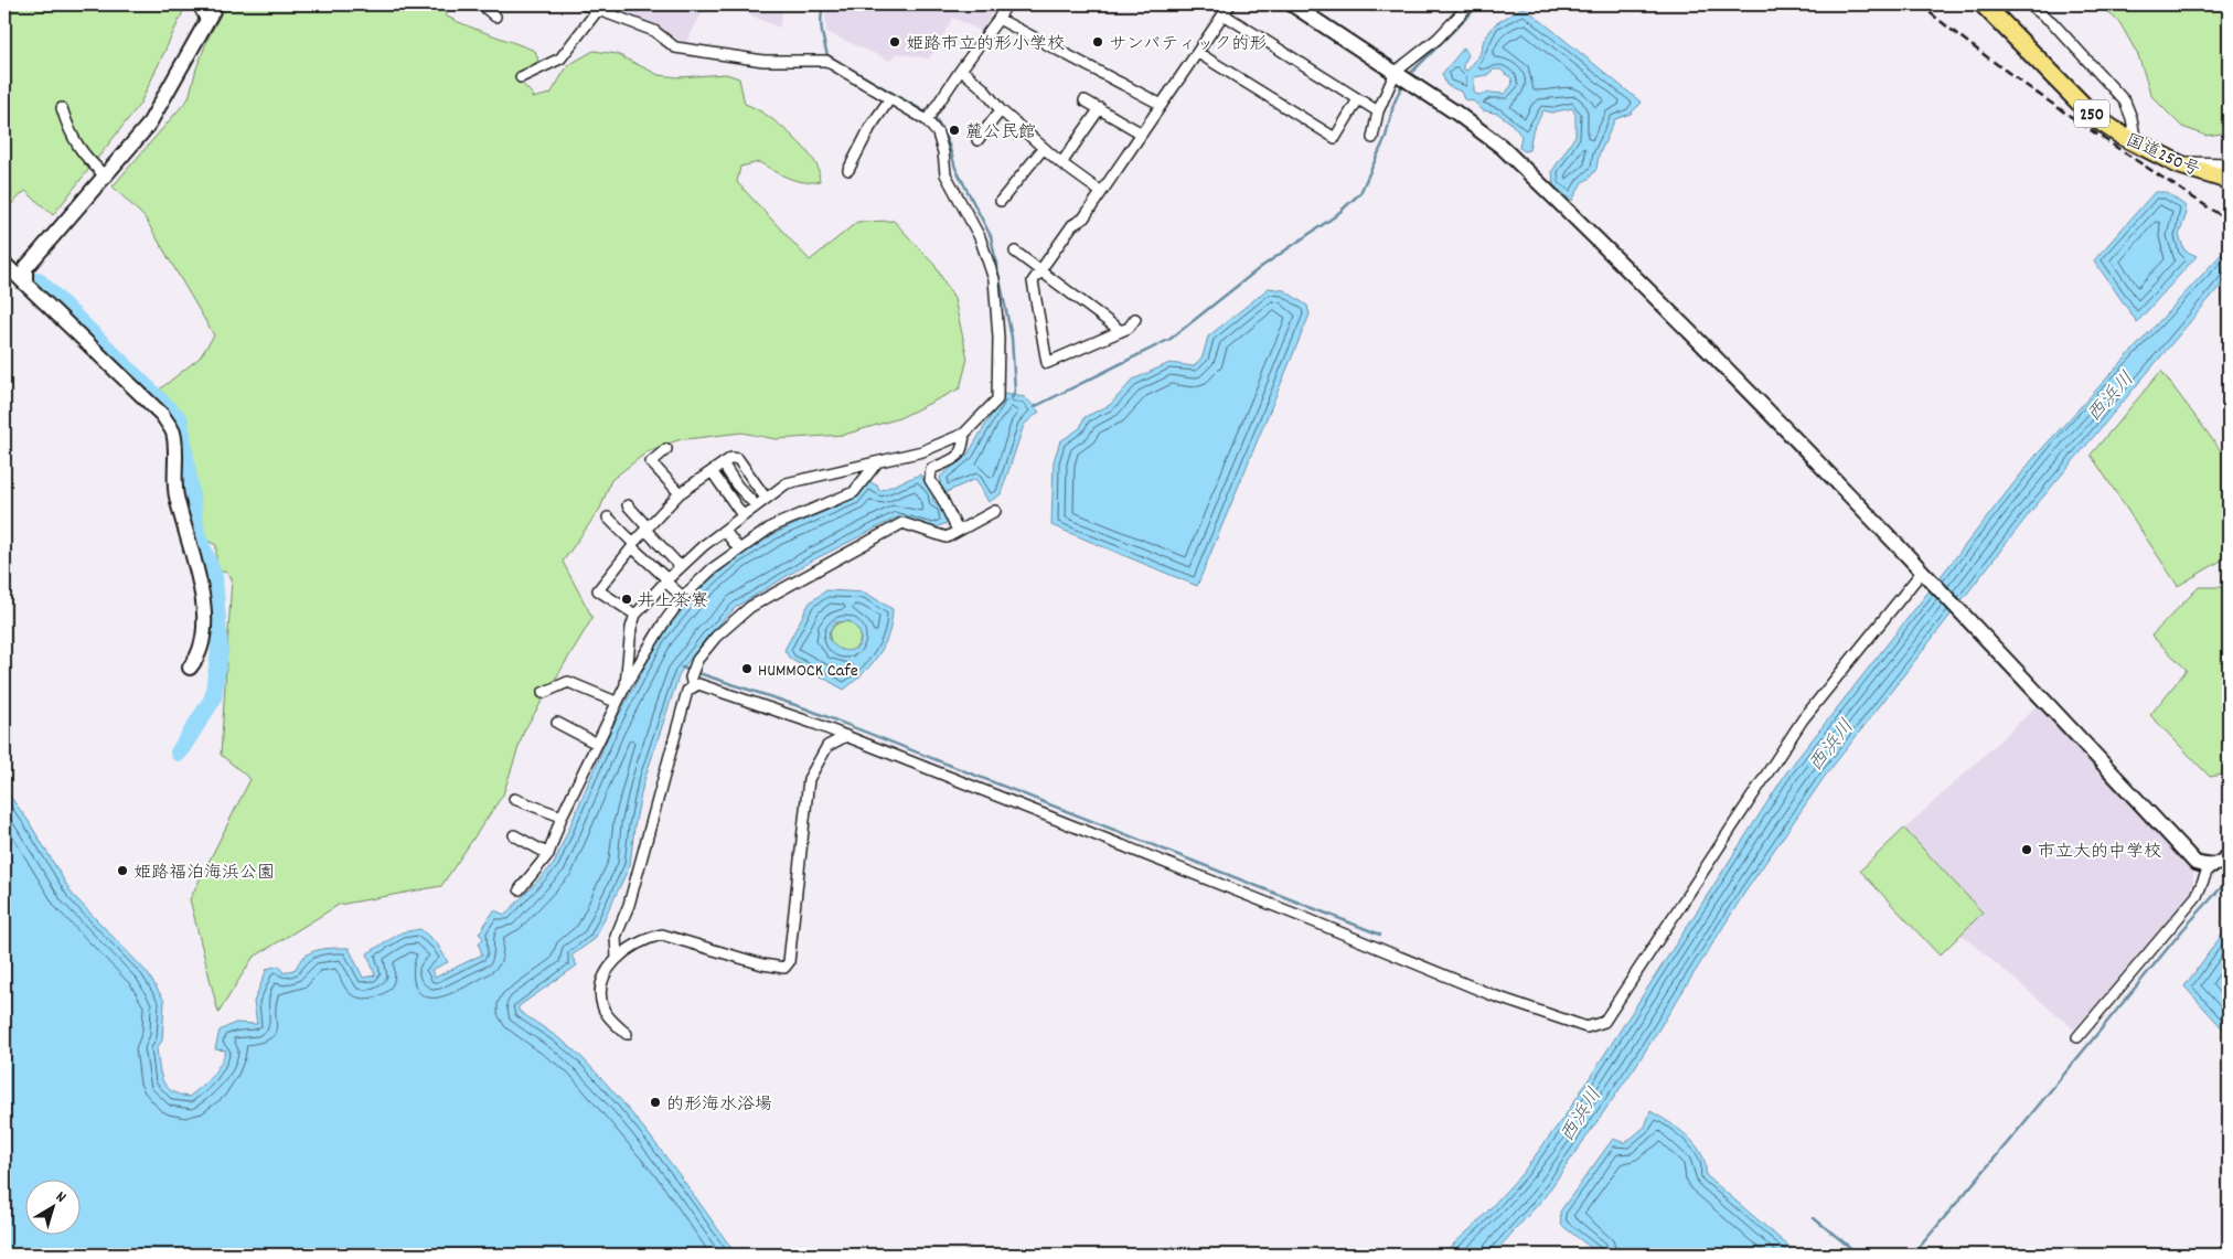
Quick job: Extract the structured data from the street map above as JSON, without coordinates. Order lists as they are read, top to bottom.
{
  "streets": {
    "highway": ["250", "国道250号"]
  },
  "water": ["西浜川"],
  "places": [
    "姫路市立的形小学校",
    "サンパティック的形",
    "麓公民館",
    "井上茶寮",
    "HUMMOCK Cafe",
    "市立大的中学校",
    "姫路福泊海浜公園",
    "的形海水浴場"
  ],
  "north": "top right"
}
